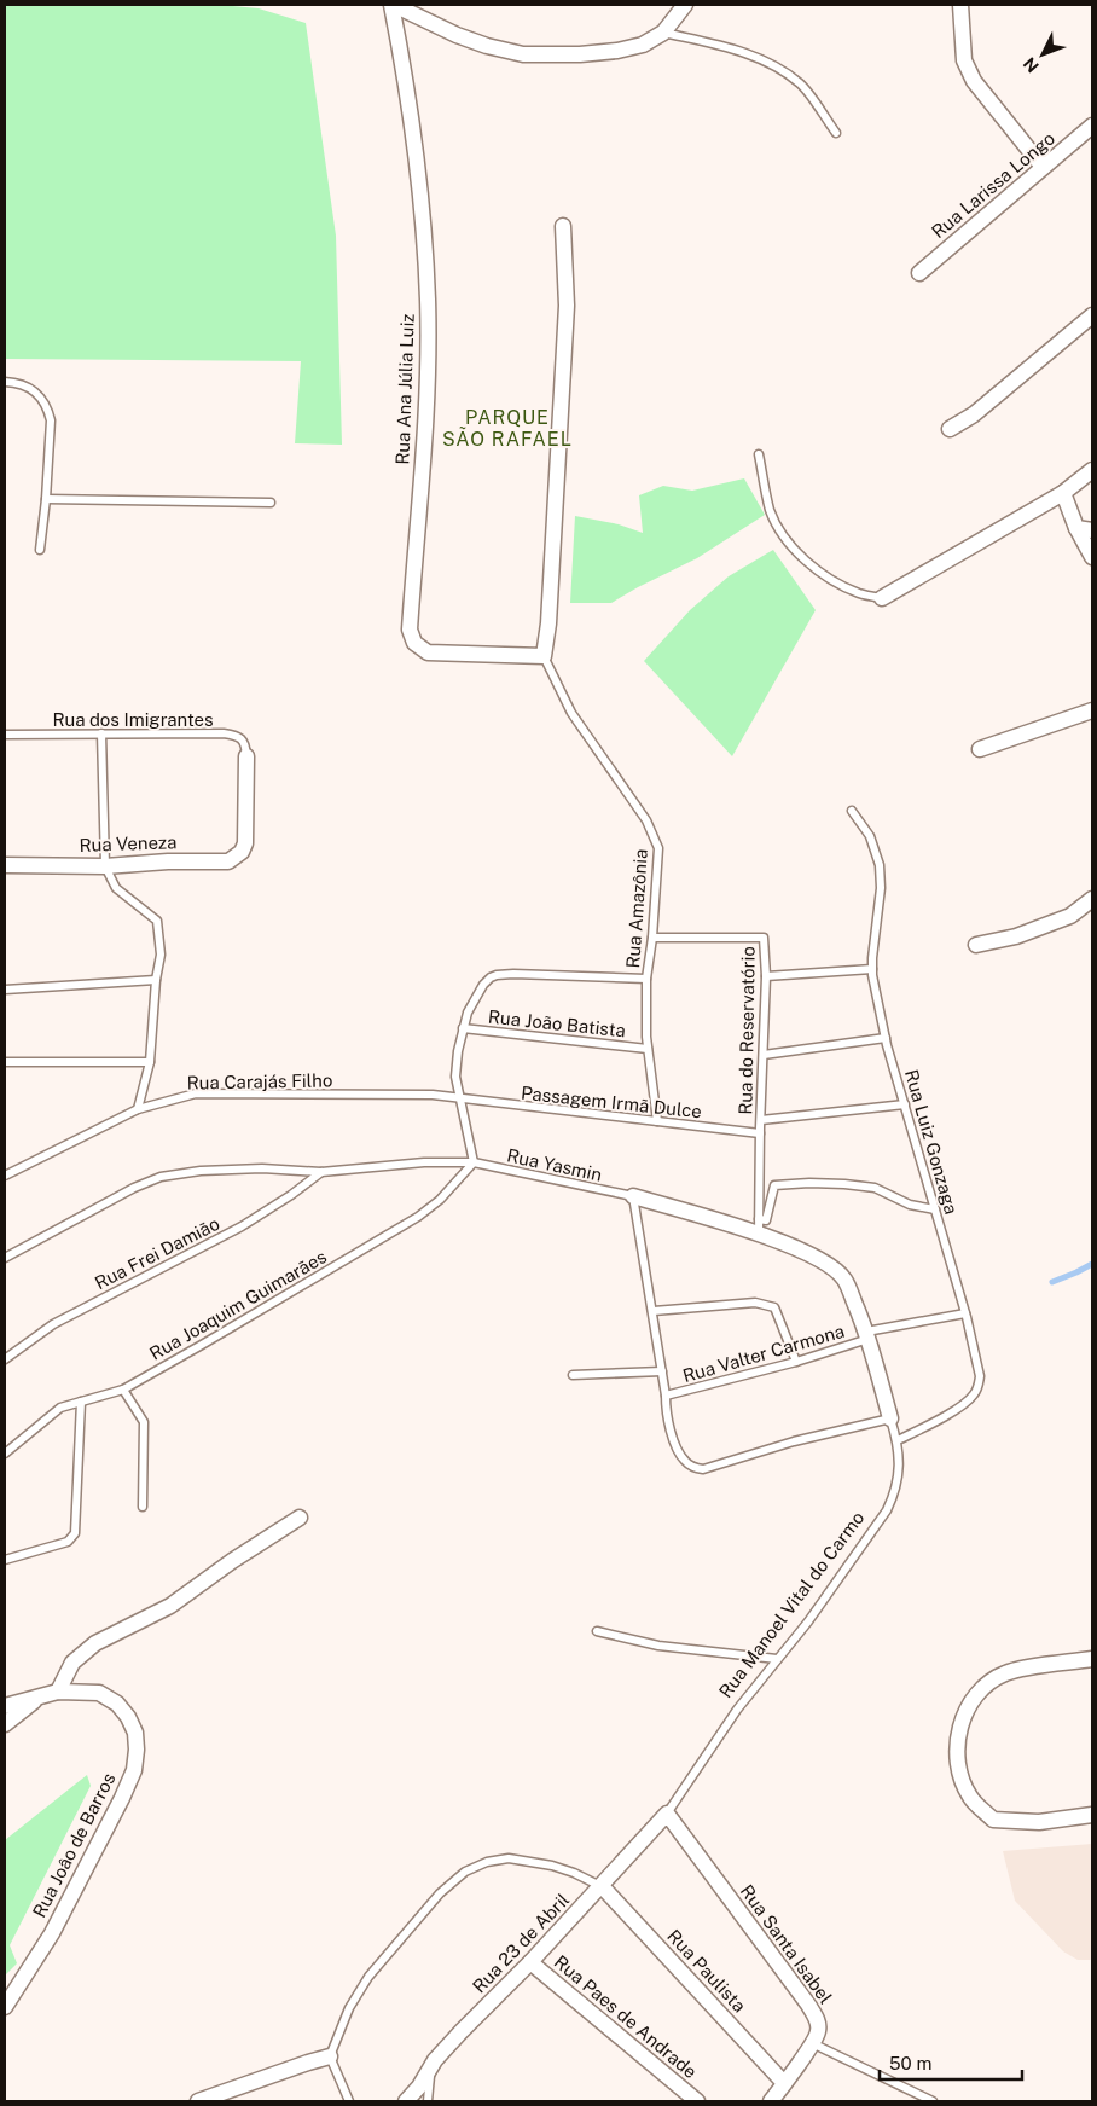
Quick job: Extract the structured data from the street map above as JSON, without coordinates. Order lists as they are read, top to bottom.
{
  "streets": {
    "street": [
      "Rua Larissa Longo",
      "Rua Ana Júlia Luiz",
      "Rua Veneza",
      "Rua Manoel Vital do Carmo",
      "Rua Joâo de Barros",
      "Rua 23 de Abril",
      "Rua Santa Isabel",
      "Rua Paulista",
      "Rua Paes de Andrade"
    ],
    "lane": [
      "Rua dos Imigrantes",
      "Rua Amazônia",
      "Rua João Batista",
      "Rua do Reservatório",
      "Rua Carajás Filho",
      "Passagem Irmã Dulce",
      "Rua Luiz Gonzaga",
      "Rua Yasmin",
      "Rua Frei Damião",
      "Rua Joaquim Guimarães",
      "Rua Valter Carmona"
    ]
  },
  "crossings": [
    ["Rua Ana Júlia Luiz", "Rua Amazônia"],
    ["Rua dos Imigrantes", "Rua Veneza"],
    ["Rua Amazônia", "Rua João Batista"],
    ["Rua Amazônia", "Rua do Reservatório"],
    ["Rua Amazônia", "Passagem Irmã Dulce"],
    ["Rua do Reservatório", "Passagem Irmã Dulce"],
    ["Rua do Reservatório", "Rua Manoel Vital do Carmo"],
    ["Rua Carajás Filho", "Passagem Irmã Dulce"],
    ["Rua Luiz Gonzaga", "Rua Valter Carmona"],
    ["Rua Luiz Gonzaga", "Rua Manoel Vital do Carmo"],
    ["Rua Yasmin", "Rua Frei Damião"],
    ["Rua Yasmin", "Rua Joaquim Guimarães"],
    ["Rua Yasmin", "Rua Manoel Vital do Carmo"],
    ["Rua Valter Carmona", "Rua Manoel Vital do Carmo"],
    ["Rua Manoel Vital do Carmo", "Rua 23 de Abril"],
    ["Rua Manoel Vital do Carmo", "Rua Santa Isabel"],
    ["Rua 23 de Abril", "Rua Santa Isabel"],
    ["Rua 23 de Abril", "Rua Paulista"],
    ["Rua 23 de Abril", "Rua Paes de Andrade"],
    ["Rua Santa Isabel", "Rua Paulista"]
  ],
  "districts": ["PARQUE SÃO RAFAEL"],
  "scale_bar": "50 m",
  "north": "bottom left"
}
